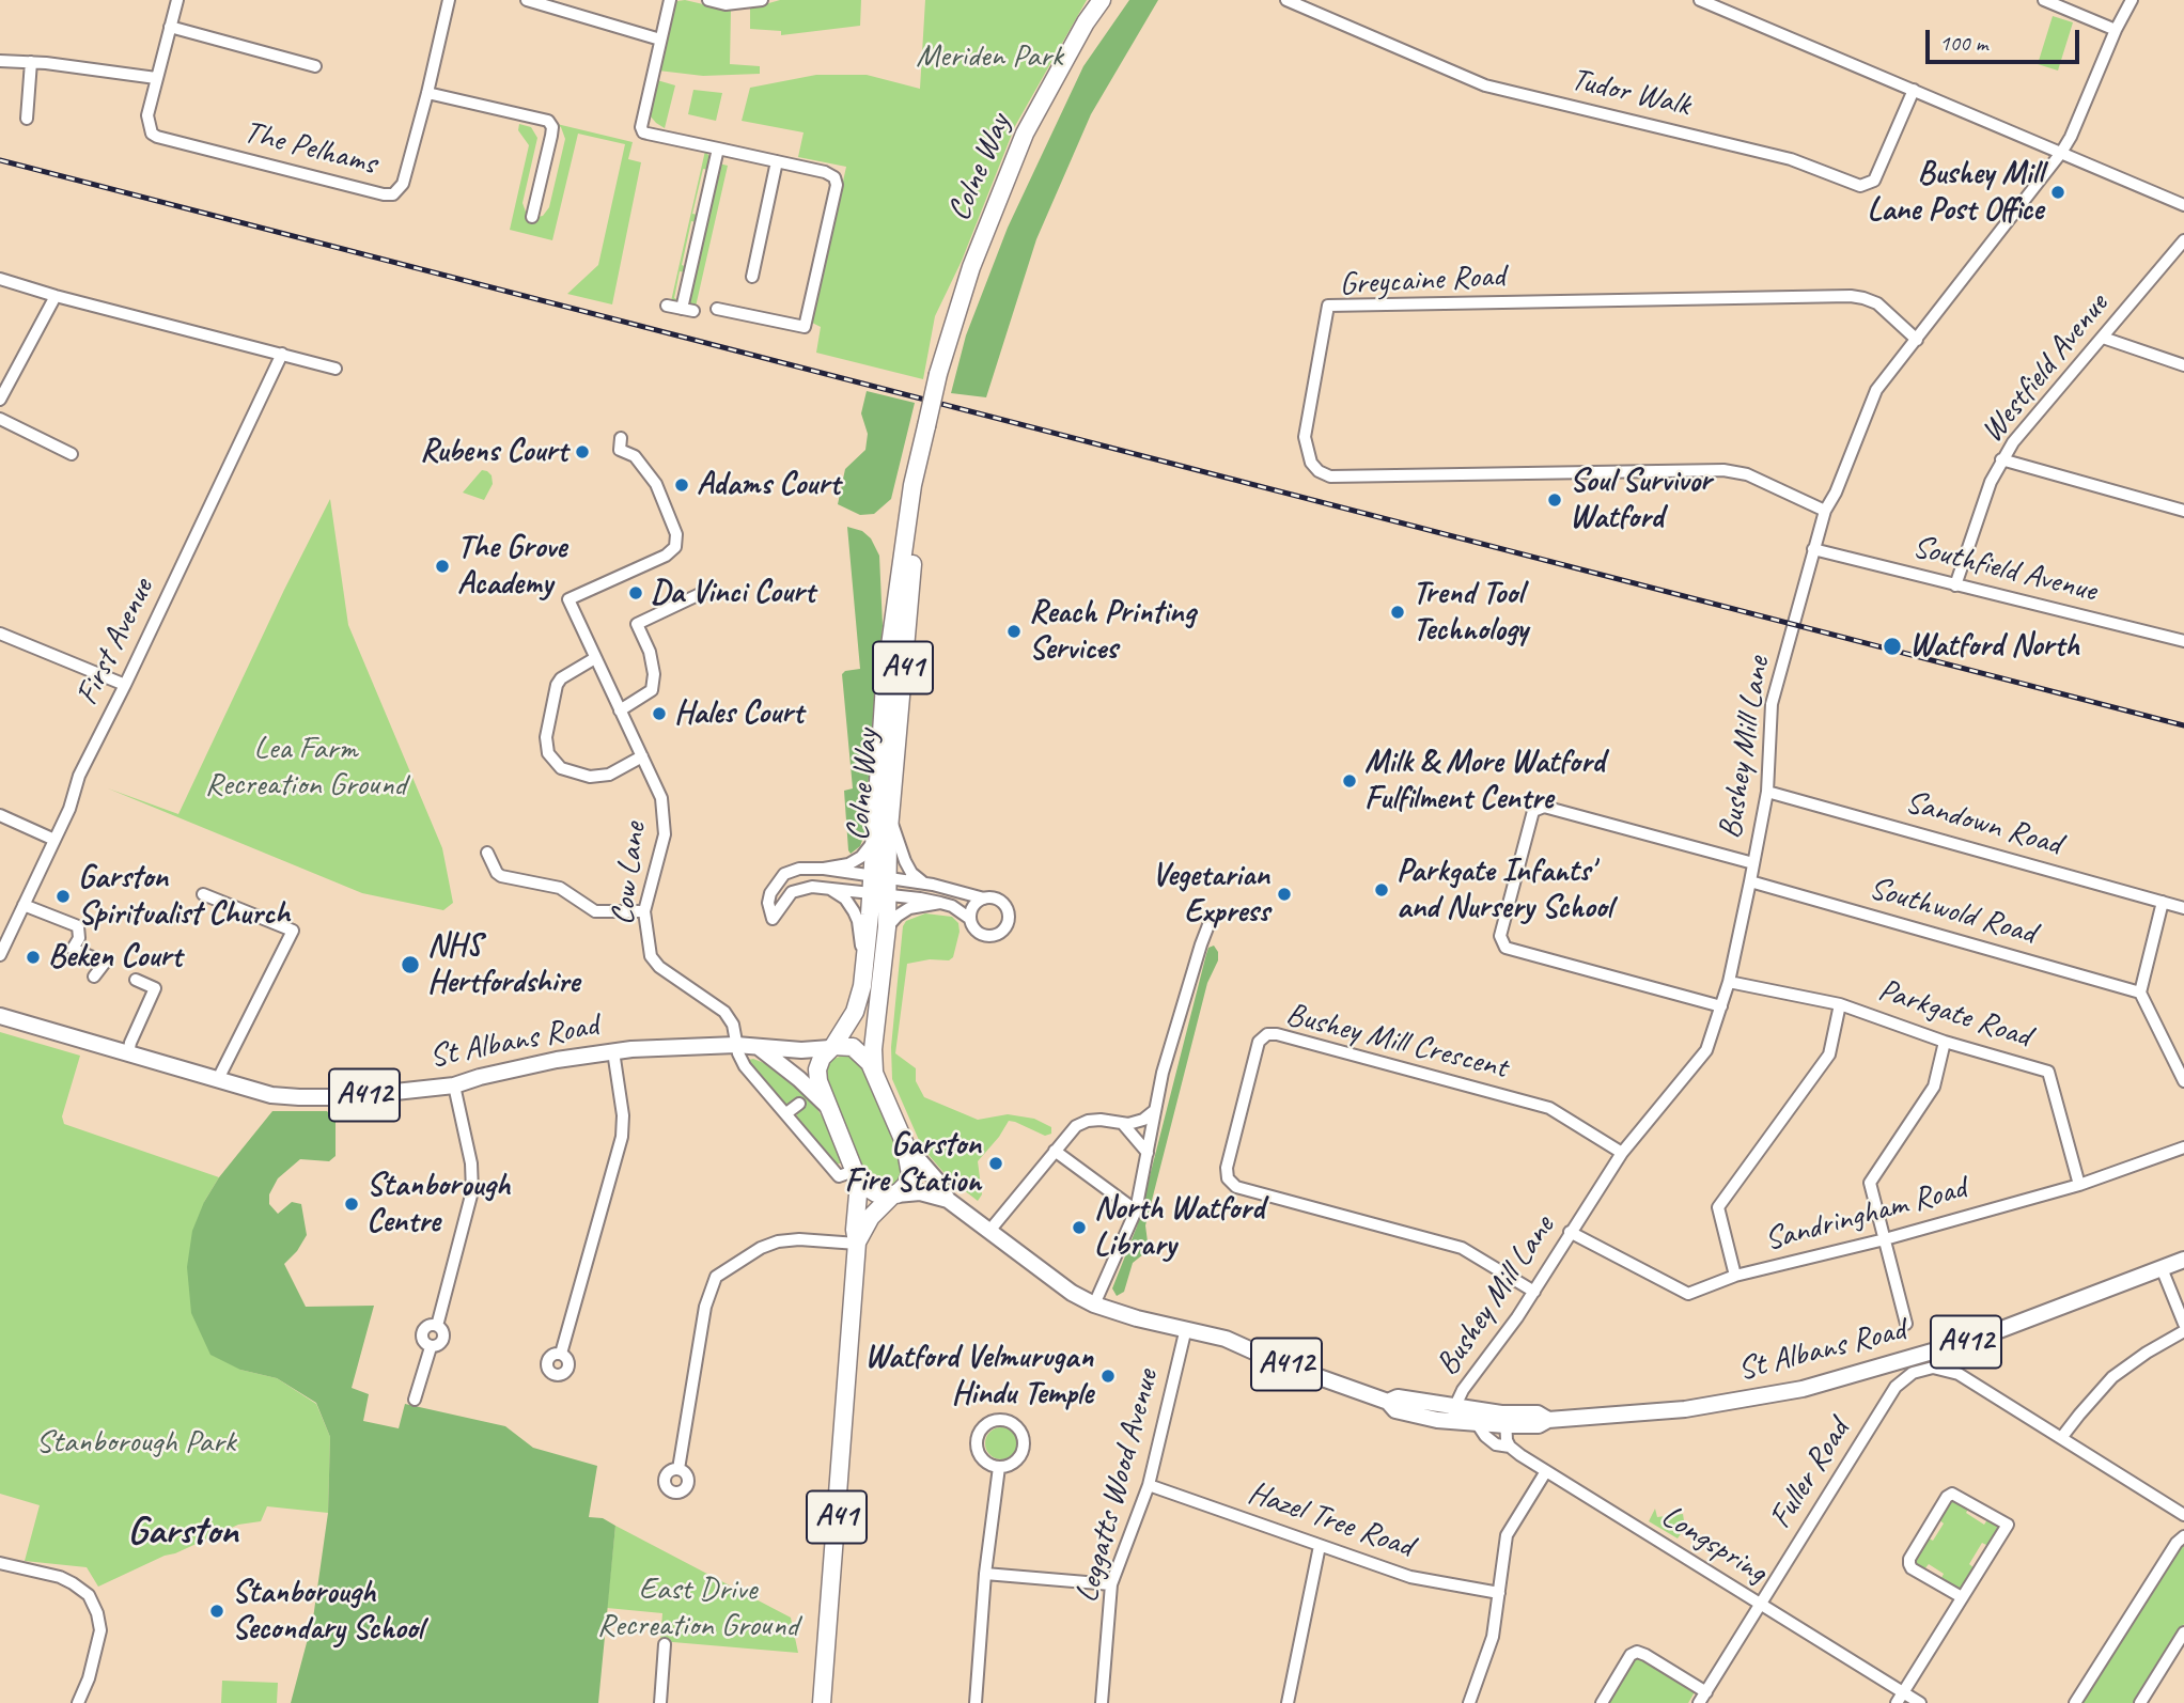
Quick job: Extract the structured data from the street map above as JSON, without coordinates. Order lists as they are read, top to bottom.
{
  "streets": {
    "highway": ["Colne Way", "A41"],
    "main road": ["St Albans Road", "A412"],
    "street": [
      "Tudor Walk",
      "The Pelhams",
      "Greycaine Road",
      "Westfield Avenue",
      "Southfield Avenue",
      "First Avenue",
      "Bushey Mill Lane",
      "Sandown Road",
      "Cow Lane",
      "Southwold Road",
      "Parkgate Road",
      "Bushey Mill Crescent",
      "Sandringham Road",
      "Fuller Road",
      "Leggatts Wood Avenue",
      "Hazel Tree Road",
      "Longspring"
    ]
  },
  "crossings": [
    ["Colne Way", "A41"],
    ["Colne Way", "St Albans Road"],
    ["Greycaine Road", "Bushey Mill Lane"],
    ["Westfield Avenue", "Southfield Avenue"],
    ["Southfield Avenue", "Bushey Mill Lane"],
    ["A41", "St Albans Road"],
    ["Bushey Mill Lane", "Sandown Road"],
    ["Bushey Mill Lane", "Southwold Road"],
    ["Bushey Mill Lane", "Parkgate Road"],
    ["Bushey Mill Lane", "St Albans Road"],
    ["Bushey Mill Lane", "Bushey Mill Crescent"],
    ["Bushey Mill Lane", "Sandringham Road"],
    ["Cow Lane", "St Albans Road"],
    ["Parkgate Road", "Sandringham Road"],
    ["St Albans Road", "Leggatts Wood Avenue"],
    ["St Albans Road", "Longspring"],
    ["Fuller Road", "Longspring"],
    ["Leggatts Wood Avenue", "Hazel Tree Road"]
  ],
  "districts": ["Garston"],
  "parks": [
    "Meriden Park",
    "Lea Farm Recreation Ground",
    "Stanborough Park",
    "East Drive Recreation Ground"
  ],
  "places": [
    "Bushey Mill Lane Post Office",
    "Rubens Court",
    "Adams Court",
    "Soul Survivor Watford",
    "The Grove Academy",
    "Da Vinci Court",
    "Trend Tool Technology",
    "Reach Printing Services",
    "Watford North",
    "Hales Court",
    "Milk & More Watford Fulfilment Centre",
    "Parkgate Infants' and Nursery School",
    "Vegetarian Express",
    "Garston Spiritualist Church",
    "Beken Court",
    "NHS Hertfordshire",
    "Garston Fire Station",
    "Stanborough Centre",
    "North Watford Library",
    "Watford Velmurugan Hindu Temple",
    "Stanborough Secondary School"
  ],
  "scale_bar": "100 m"
}
